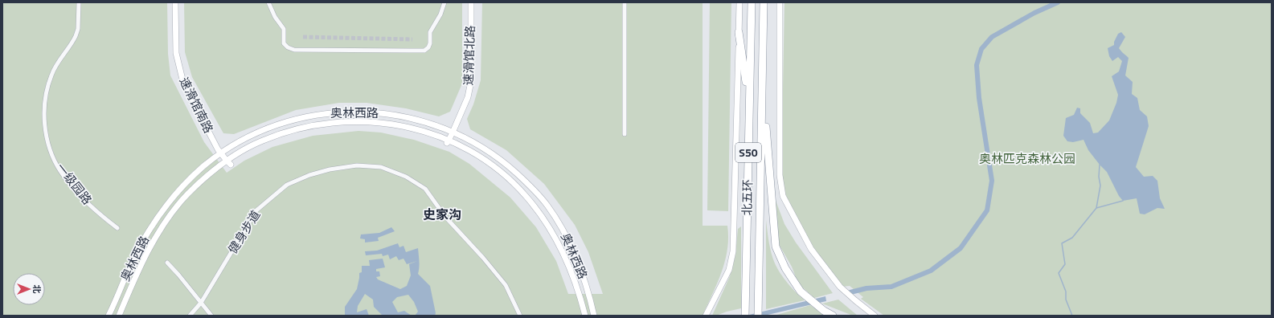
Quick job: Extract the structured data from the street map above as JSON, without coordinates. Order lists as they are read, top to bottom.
{
  "streets": {
    "highway": ["S50", "北五环"],
    "main road": ["速滑馆北路", "速滑馆南路", "奥林西路"],
    "street": ["一级园路", "健身步道"]
  },
  "crossings": [
    ["速滑馆北路", "奥林西路"],
    ["速滑馆南路", "奥林西路"]
  ],
  "districts": ["史家沟"],
  "parks": ["奥林匹克森林公园"],
  "north": "right"
}
